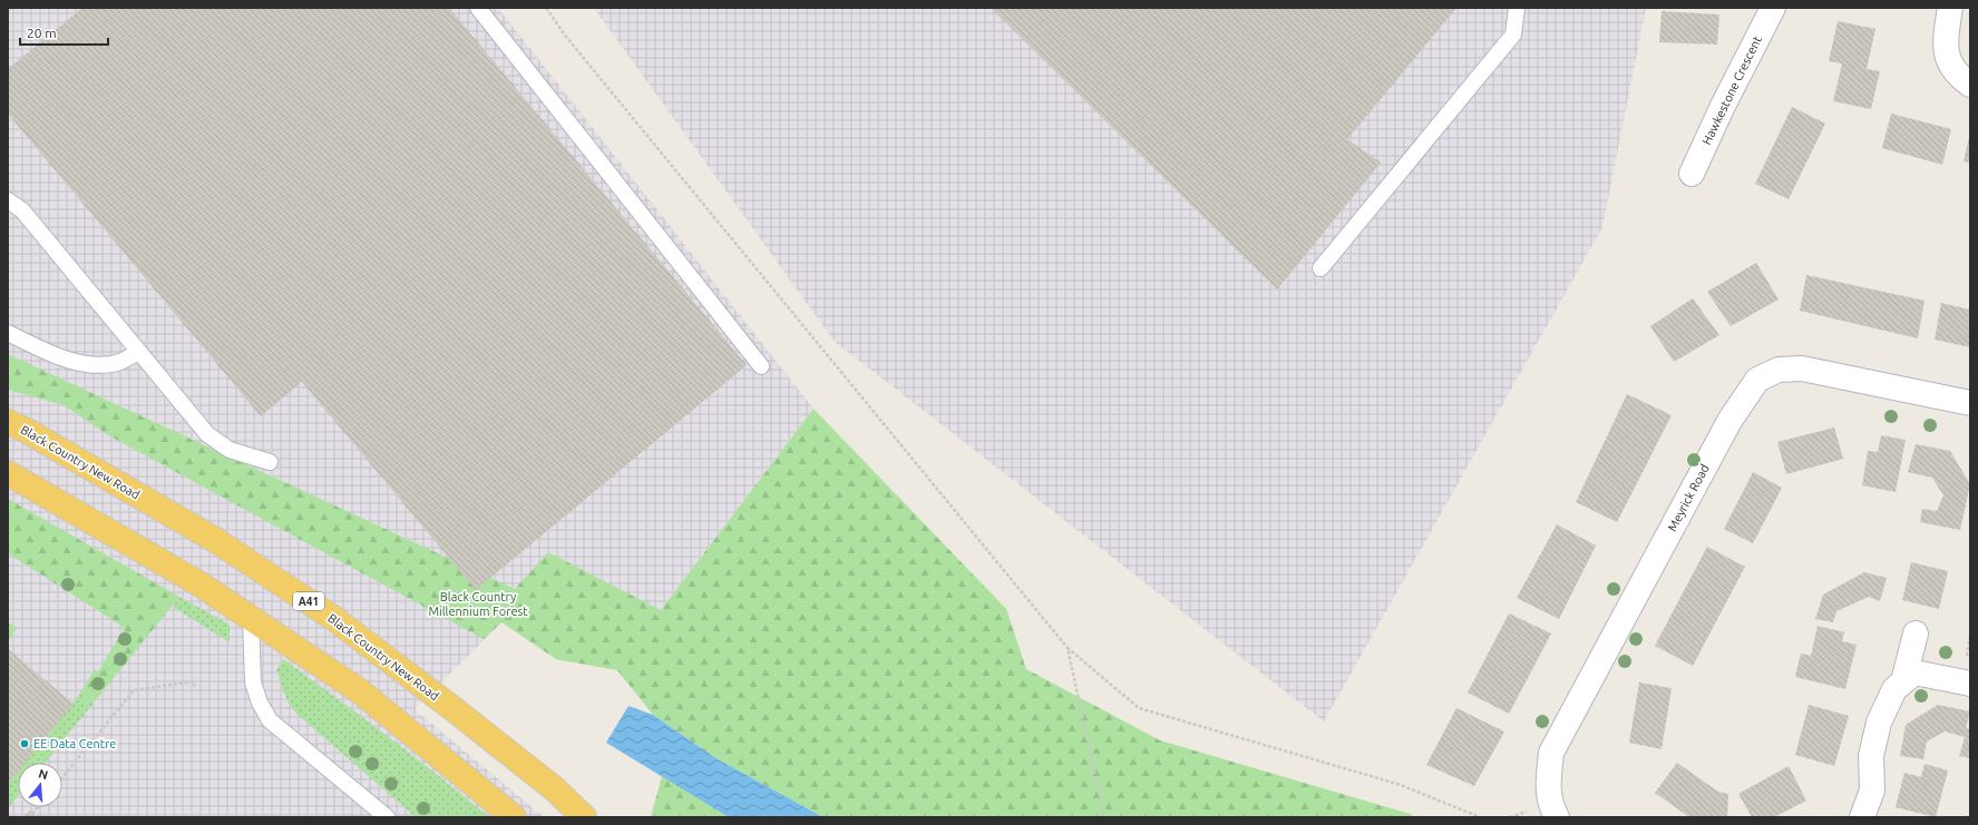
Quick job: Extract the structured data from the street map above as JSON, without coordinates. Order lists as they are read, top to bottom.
{
  "streets": {
    "highway": ["Black Country New Road", "A41"],
    "street": ["Hawkestone Crescent", "Meyrick Road"]
  },
  "parks": ["Black Country Millennium Forest"],
  "places": ["EE Data Centre"],
  "scale_bar": "20 m",
  "north": "top"
}
